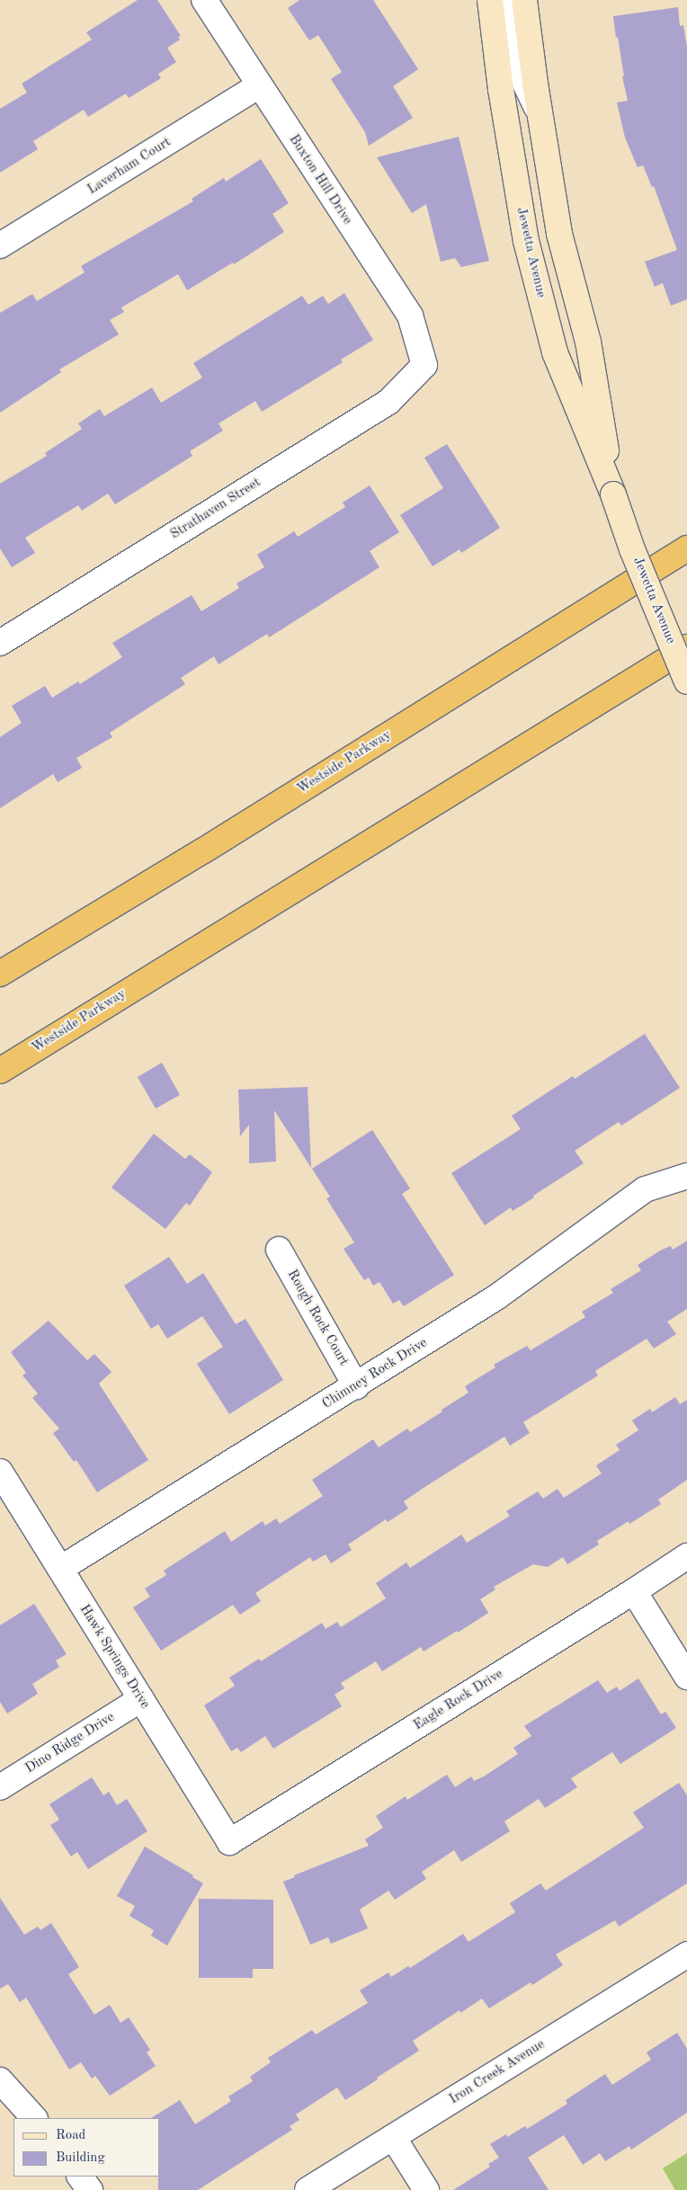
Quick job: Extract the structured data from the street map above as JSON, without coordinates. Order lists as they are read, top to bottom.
{
  "streets": {
    "highway": ["Westside Parkway"],
    "street": [
      "Laverham Court",
      "Buxton Hill Drive",
      "Jewetta Avenue",
      "Strathaven Street",
      "Rough Rock Court",
      "Chimney Rock Drive",
      "Hawk Springs Drive",
      "Eagle Rock Drive",
      "Dino Ridge Drive",
      "Iron Creek Avenue"
    ]
  },
  "crossings": [
    ["Laverham Court", "Buxton Hill Drive"],
    ["Buxton Hill Drive", "Strathaven Street"],
    ["Rough Rock Court", "Chimney Rock Drive"],
    ["Chimney Rock Drive", "Hawk Springs Drive"],
    ["Hawk Springs Drive", "Eagle Rock Drive"],
    ["Hawk Springs Drive", "Dino Ridge Drive"]
  ],
  "legend": ["Road", "Building"]
}
